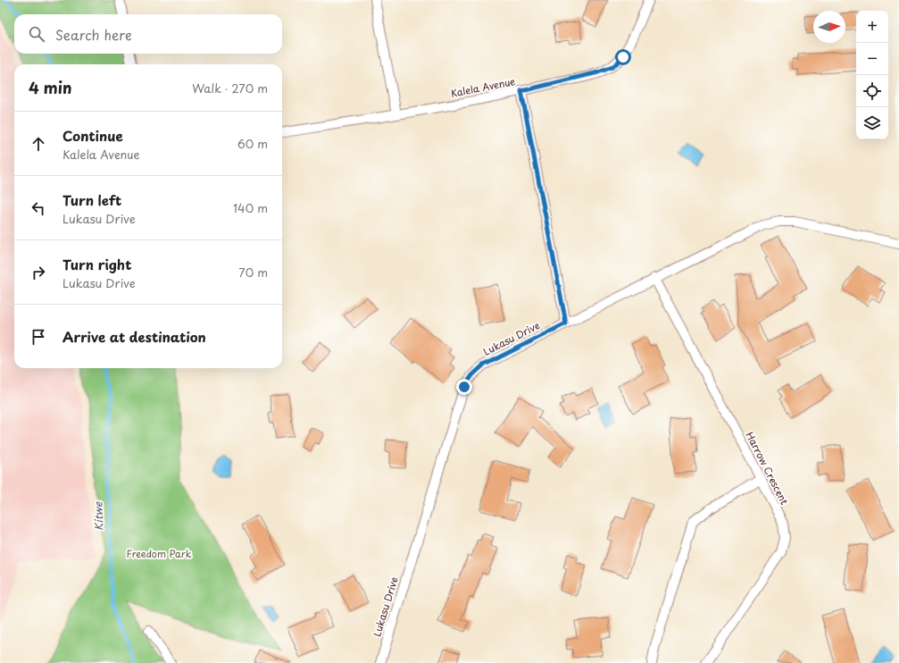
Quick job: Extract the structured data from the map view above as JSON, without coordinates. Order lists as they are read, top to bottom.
{
  "streets": {
    "street": ["Kalela Avenue", "Lukasu Drive", "Harrow Crescent"]
  },
  "crossings": [
    ["Lukasu Drive", "Harrow Crescent"]
  ],
  "water": ["Kitwe"],
  "parks": ["Freedom Park"],
  "north": "right",
  "page": {
    "map_buttons": ["+", "−"],
    "search": "Search here",
    "heading": ["4 min", "Walk · 270 m"],
    "list": [
      ["Continue", "Kalela Avenue", "60 m"],
      ["Turn left", "Lukasu Drive", "140 m"],
      ["Turn right", "Lukasu Drive", "70 m"],
      "Arrive at destination"
    ]
  }
}
